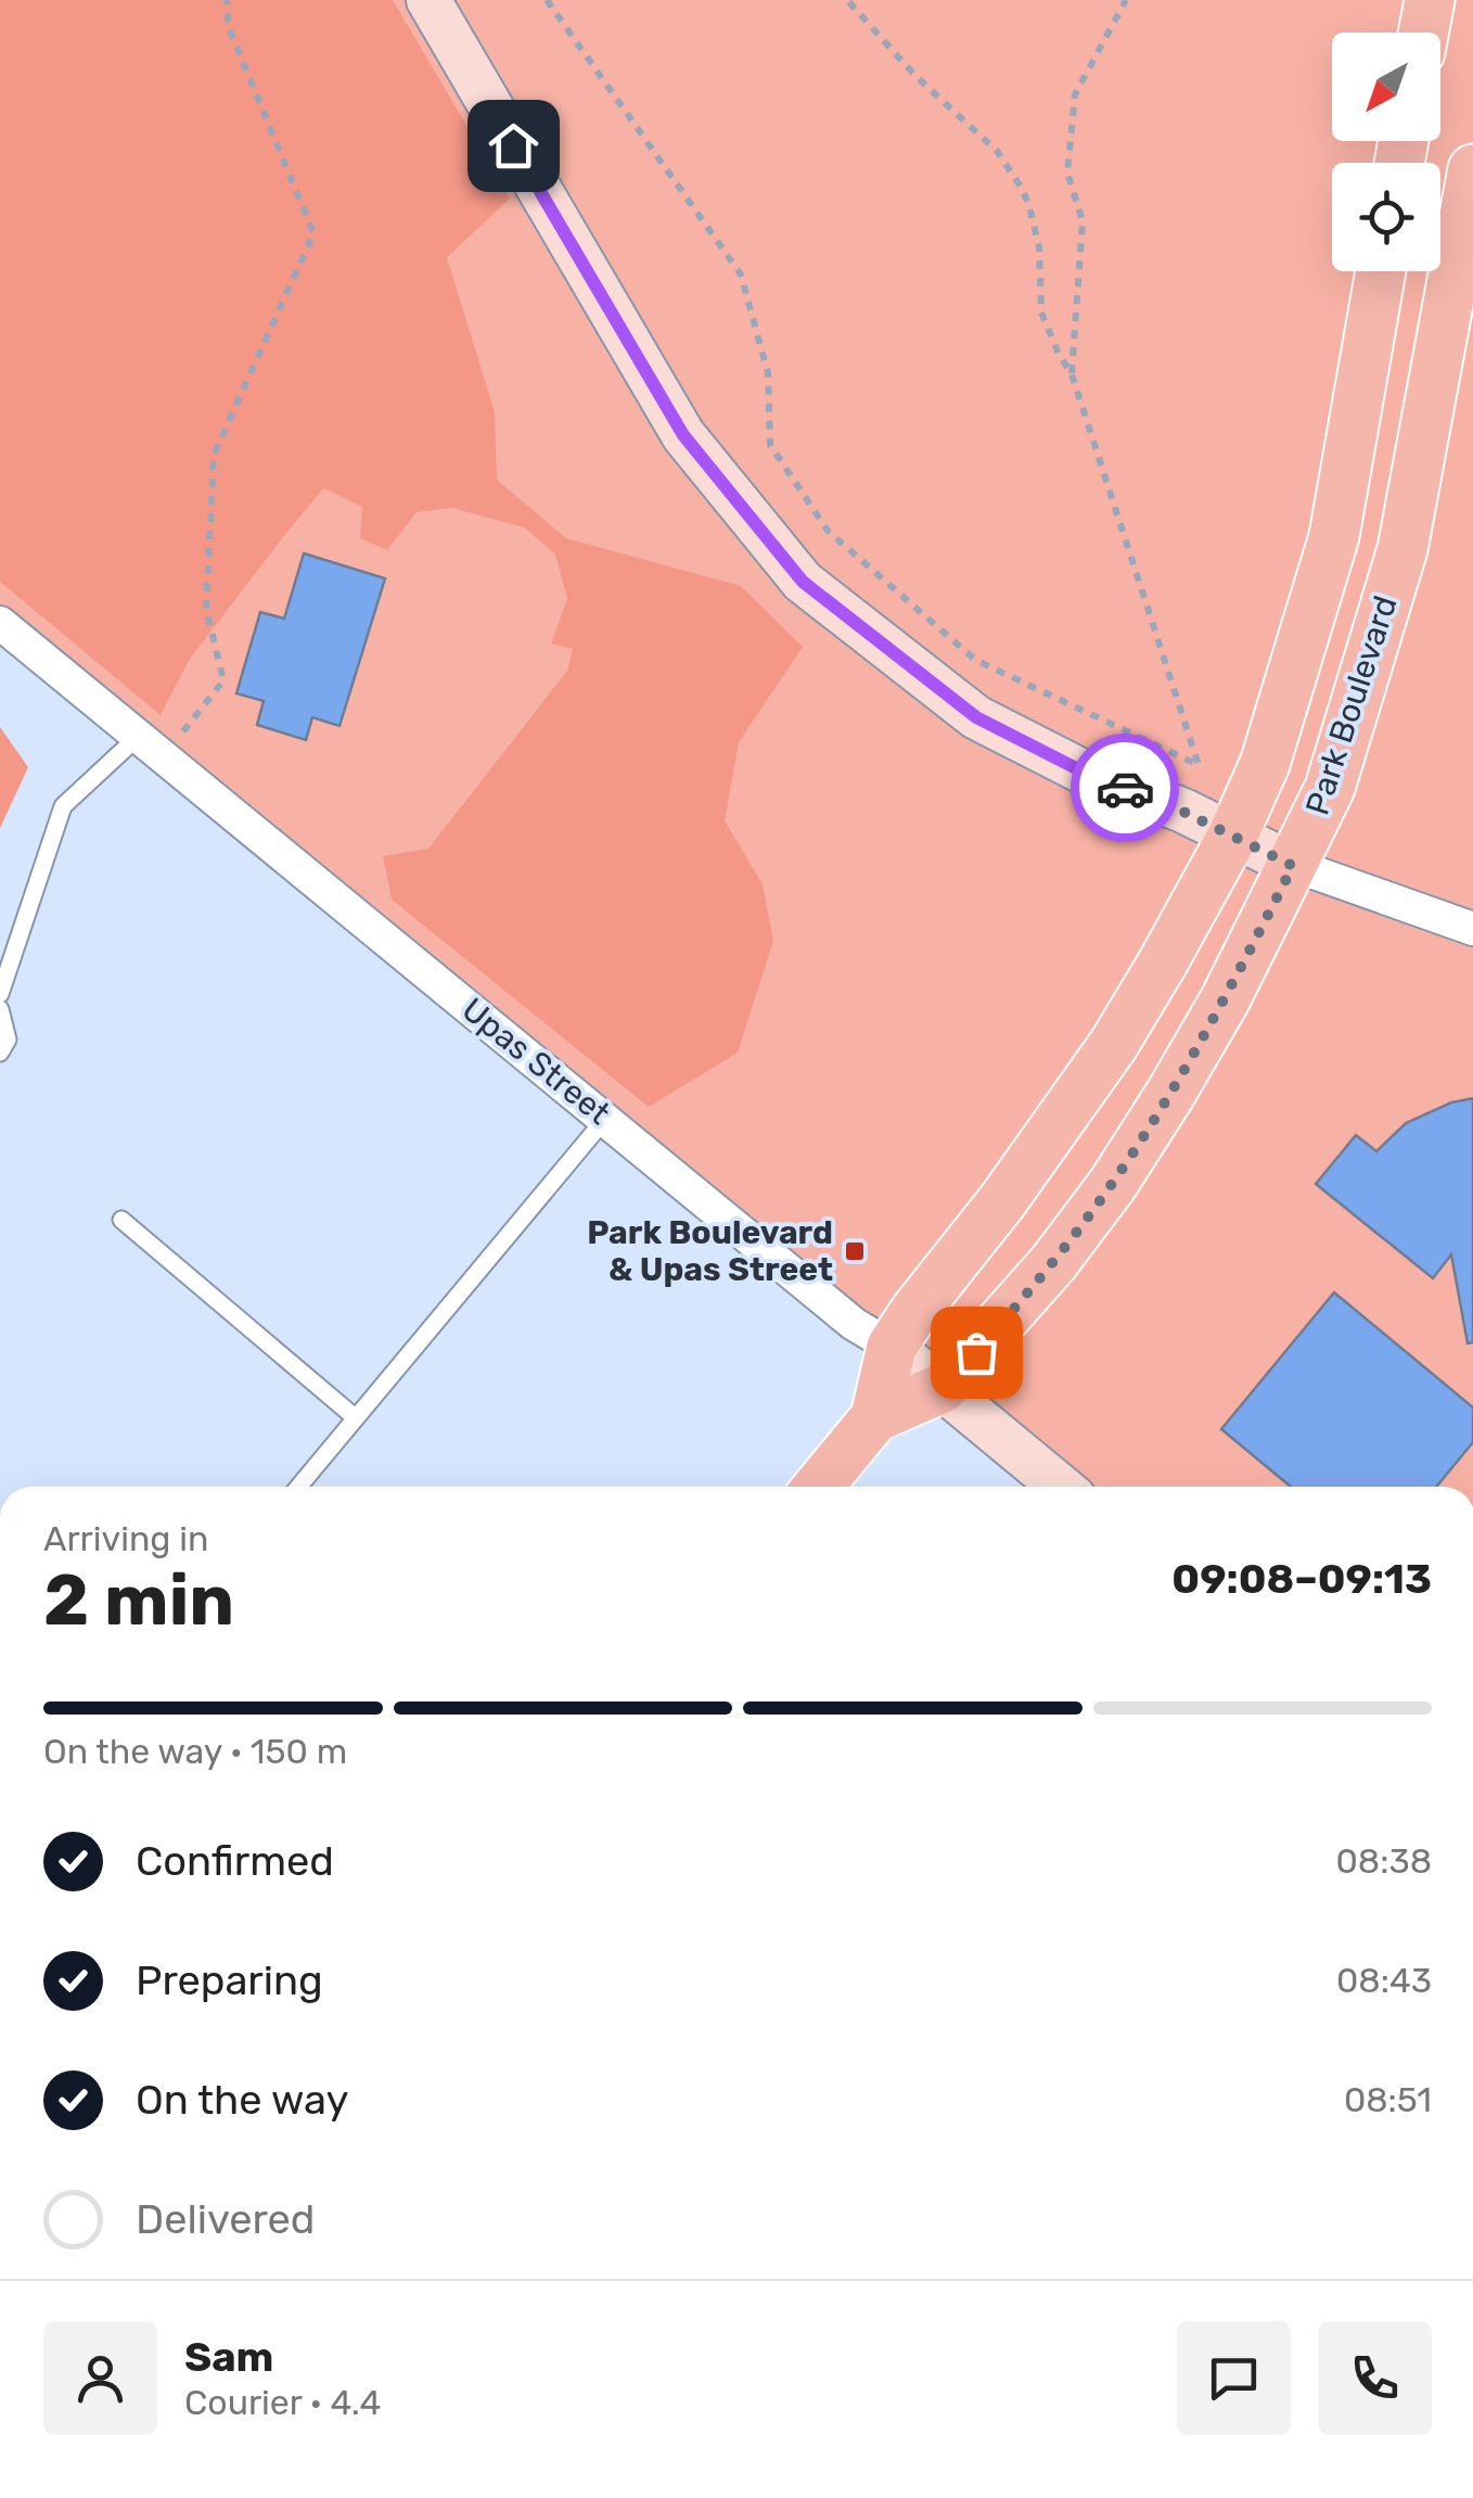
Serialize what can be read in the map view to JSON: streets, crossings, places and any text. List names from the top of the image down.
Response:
{
  "streets": {
    "main road": ["Park Boulevard"],
    "street": ["Upas Street"]
  },
  "crossings": [
    ["Park Boulevard", "Upas Street"]
  ],
  "places": {
    "transit": ["Park Boulevard & Upas Street"]
  },
  "north": "bottom left",
  "page": {
    "heading": ["2 min", "Arriving in", "09:08–09:13"],
    "panel": ["Sam", "Courier · 4.4"],
    "bar": "On the way · 150 m",
    "list": [
      ["Confirmed", "08:38"],
      ["Preparing", "08:43"],
      ["On the way", "08:51"],
      "Delivered"
    ]
  }
}
